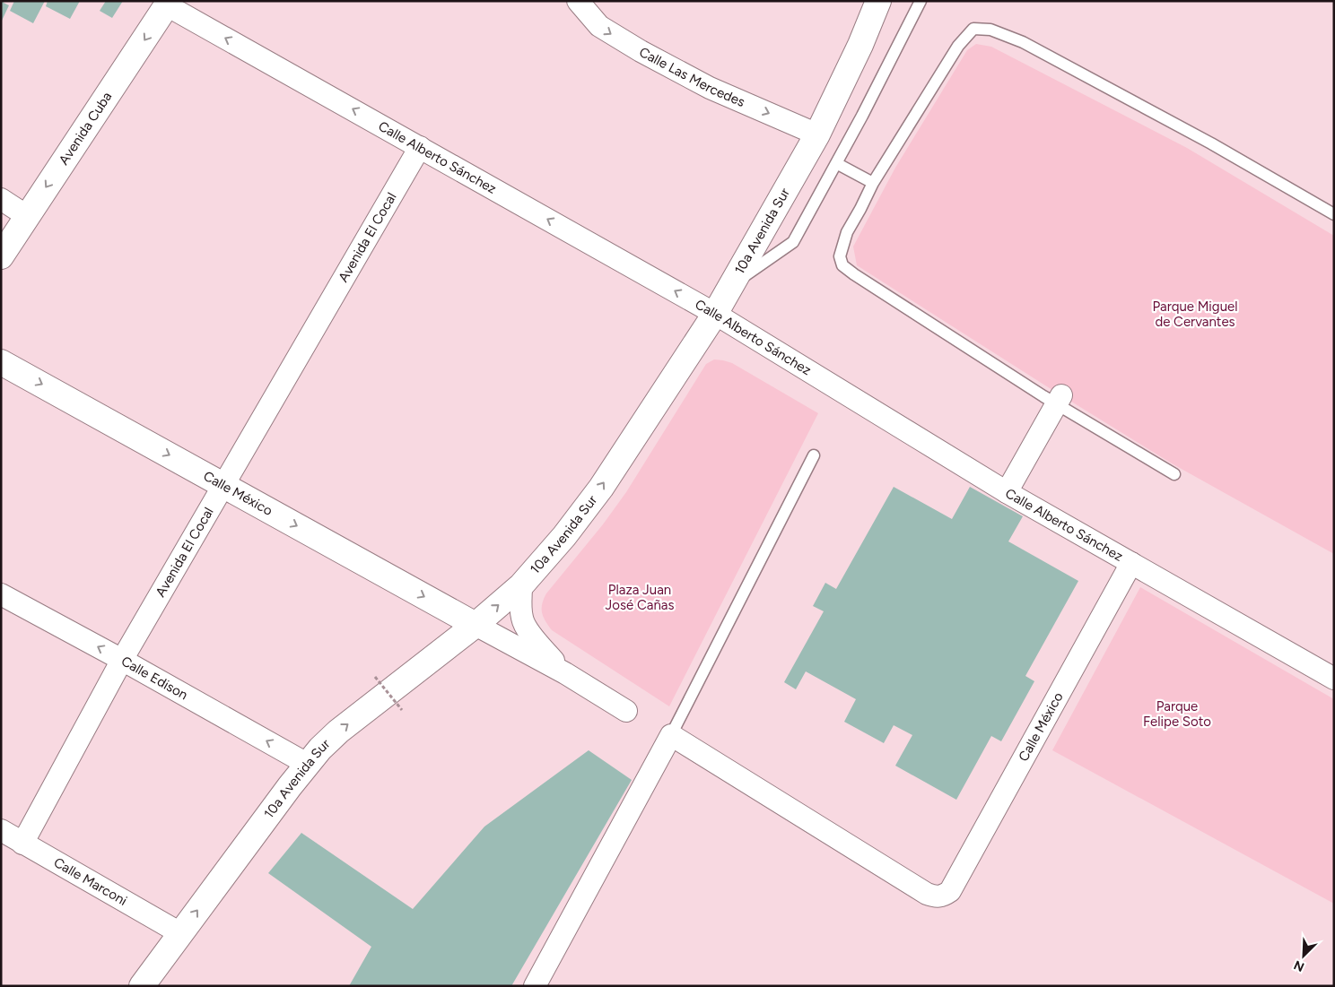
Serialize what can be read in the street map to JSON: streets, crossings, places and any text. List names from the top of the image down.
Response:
{
  "streets": {
    "main road": ["Avenida Cuba", "10a Avenida Sur", "Calle México"],
    "street": [
      "Calle Las Mercedes",
      "Calle Alberto Sánchez",
      "Avenida El Cocal",
      "Calle Edison",
      "Calle Marconi"
    ]
  },
  "crossings": [
    ["Calle Las Mercedes", "10a Avenida Sur"],
    ["Avenida Cuba", "Calle Alberto Sánchez"],
    ["Calle Alberto Sánchez", "10a Avenida Sur"],
    ["Calle Alberto Sánchez", "Avenida El Cocal"],
    ["Calle Alberto Sánchez", "Calle México"],
    ["10a Avenida Sur", "Calle México"],
    ["10a Avenida Sur", "Calle Edison"],
    ["10a Avenida Sur", "Calle Marconi"],
    ["Avenida El Cocal", "Calle México"],
    ["Avenida El Cocal", "Calle Edison"],
    ["Avenida El Cocal", "Calle Marconi"]
  ],
  "one_way": [
    "Calle Las Mercedes",
    "Avenida Cuba",
    "Calle Alberto Sánchez",
    "10a Avenida Sur",
    "Calle México",
    "Calle Edison"
  ],
  "parks": ["Parque Miguel de Cervantes", "Plaza Juan José Cañas", "Parque Felipe Soto"],
  "north": "bottom left"
}
